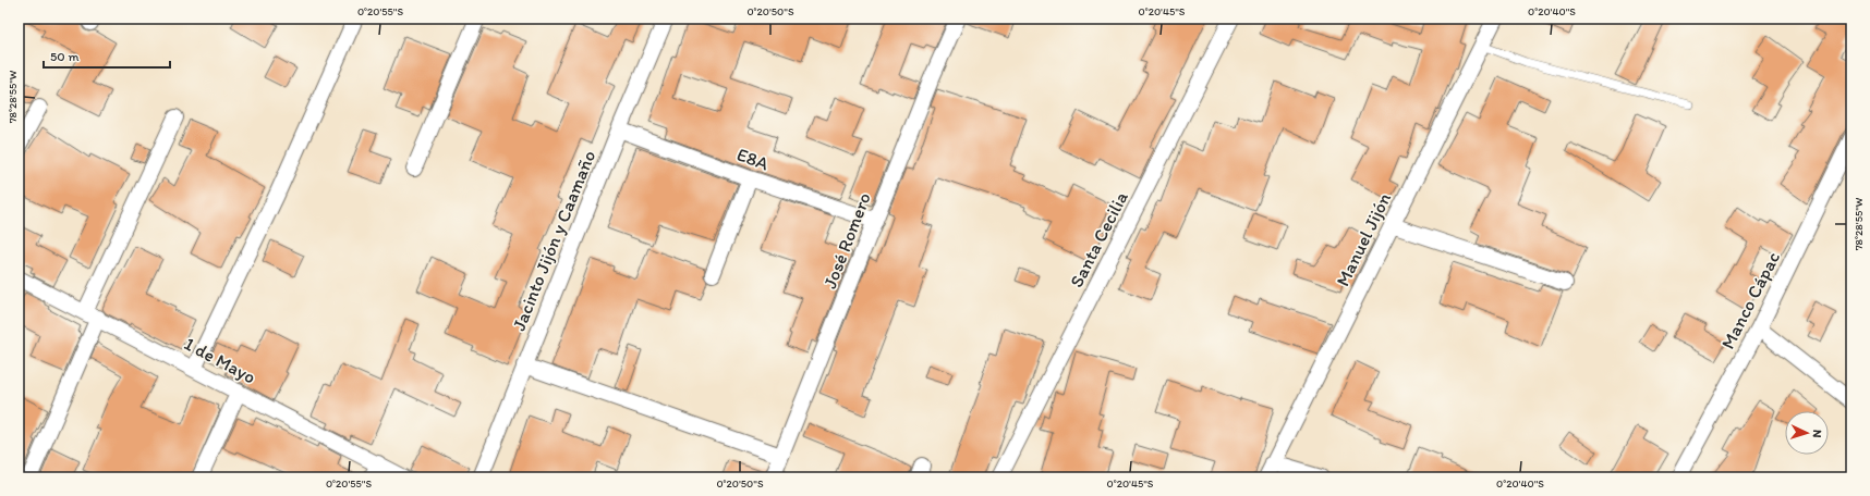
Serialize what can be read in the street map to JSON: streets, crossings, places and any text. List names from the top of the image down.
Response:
{
  "streets": {
    "street": [
      "E8A",
      "Santa Cecilia",
      "Manuel Jijón",
      "Jacinto Jijón y Caamaño",
      "José Romero",
      "Manco Cápac",
      "1 de Mayo"
    ]
  },
  "crossings": [
    ["E8A", "Jacinto Jijón y Caamaño"],
    ["E8A", "José Romero"]
  ],
  "scale_bar": "50 m",
  "north": "right",
  "coordinates": [
    "0°20'55\"S",
    "0°20'50\"S",
    "0°20'45\"S",
    "0°20'40\"S",
    "78°28'55\"W"
  ]
}
